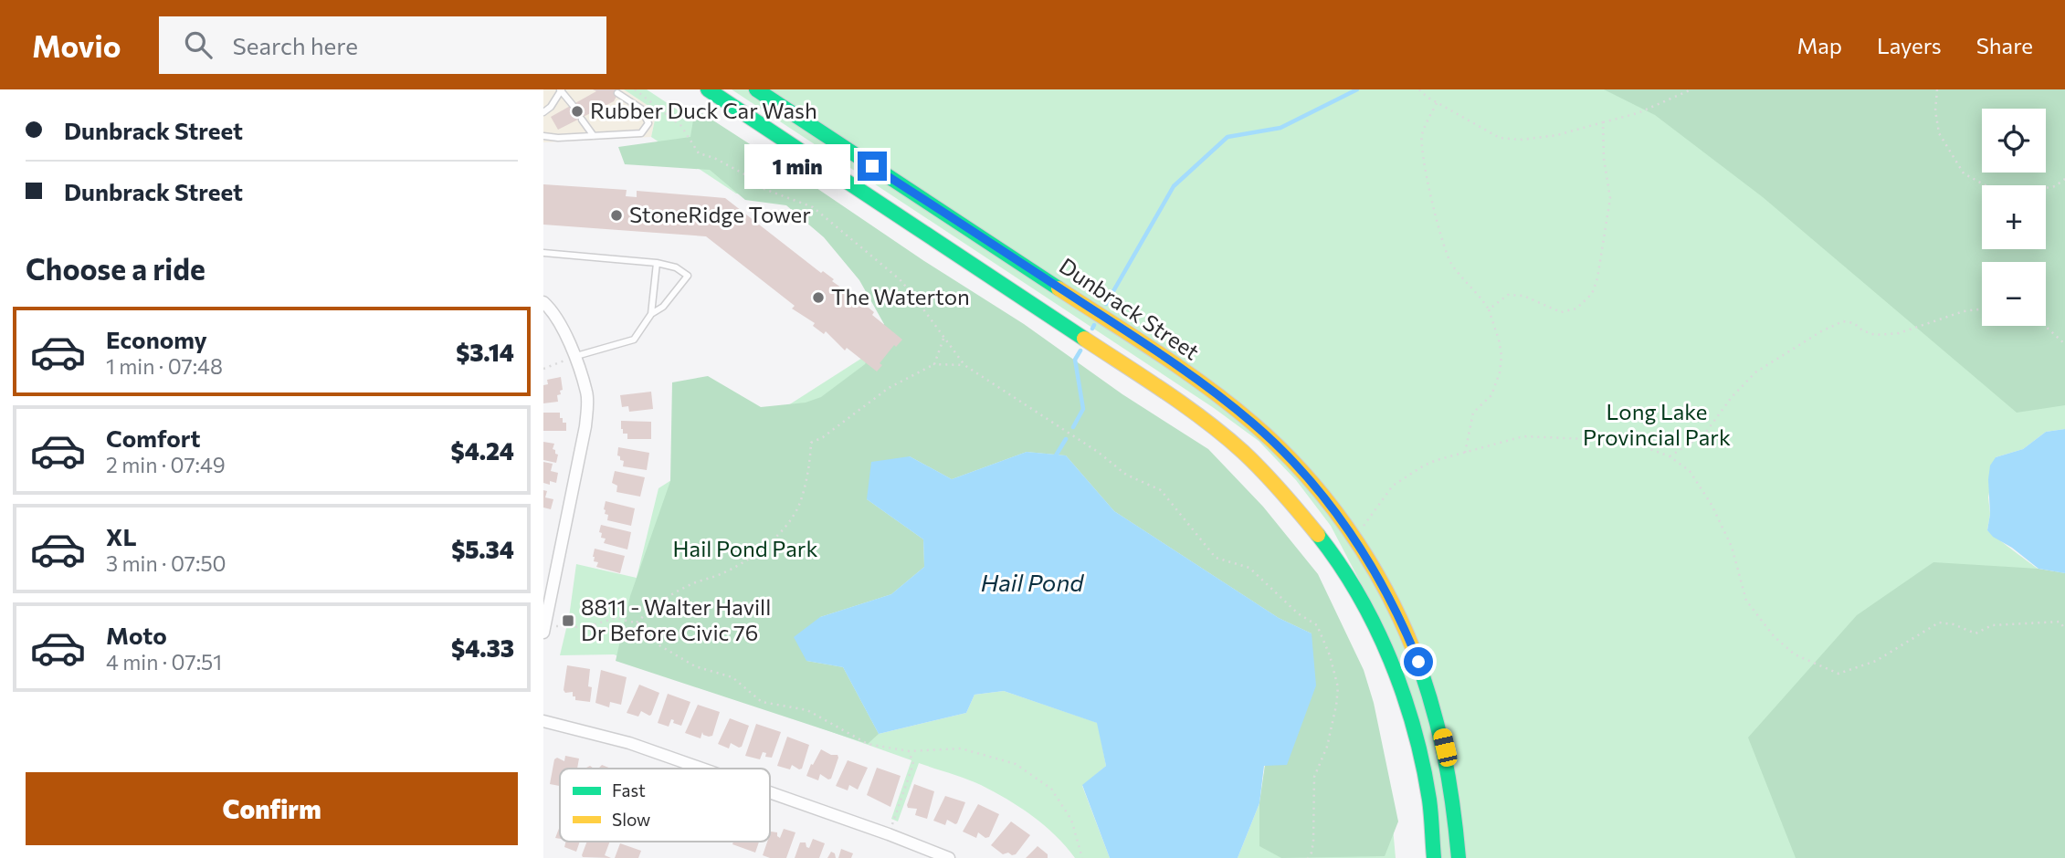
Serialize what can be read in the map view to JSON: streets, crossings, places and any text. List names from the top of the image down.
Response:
{
  "streets": {
    "main road": ["Dunbrack Street"]
  },
  "water": ["Hail Pond"],
  "parks": ["Long Lake Provincial Park", "Hail Pond Park"],
  "places": {
    "other": ["Rubber Duck Car Wash", "StoneRidge Tower", "The Waterton"],
    "transit": ["8811 - Walter Havill Dr Before Civic 76"]
  },
  "legend": ["Fast", "Slow"],
  "page": {
    "header": "Movio",
    "search": "Search here",
    "nav": ["Map", "Layers", "Share"],
    "banner": ["Dunbrack Street", "Dunbrack Street"],
    "map_buttons": ["+", "−"],
    "bubble": "1 min",
    "heading": "Choose a ride",
    "list": [
      {
        "name": "Economy",
        "note": "1 min · 07:48",
        "value": "$3.14"
      },
      {
        "name": "Comfort",
        "note": "2 min · 07:49",
        "value": "$4.24"
      },
      {
        "name": "XL",
        "note": "3 min · 07:50",
        "value": "$5.34"
      },
      {
        "name": "Moto",
        "note": "4 min · 07:51",
        "value": "$4.33"
      }
    ],
    "buttons": "Confirm"
  }
}
